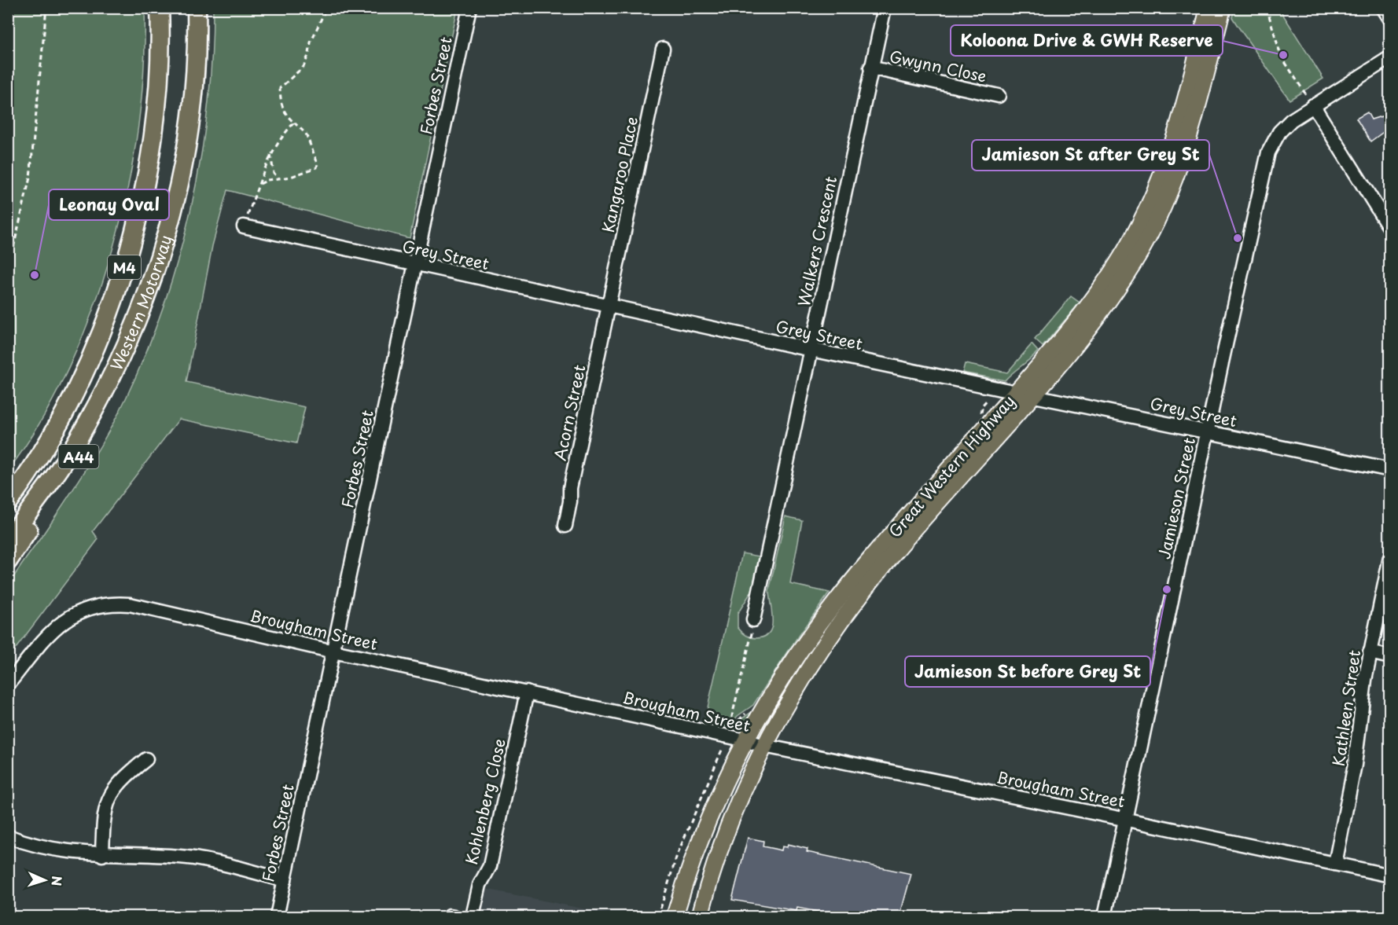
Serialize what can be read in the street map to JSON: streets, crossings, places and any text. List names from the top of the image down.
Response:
{
  "streets": {
    "highway": ["M4", "Western Motorway", "A44"],
    "main road": ["Great Western Highway"],
    "street": [
      "Gwynn Close",
      "Forbes Street",
      "Kangaroo Place",
      "Walkers Crescent",
      "Grey Street",
      "Acorn Street",
      "Jamieson Street",
      "Brougham Street",
      "Kathleen Street",
      "Kohlenberg Close"
    ]
  },
  "crossings": [
    ["Gwynn Close", "Walkers Crescent"],
    ["Forbes Street", "Grey Street"],
    ["Forbes Street", "Brougham Street"],
    ["Kangaroo Place", "Grey Street"],
    ["Kangaroo Place", "Acorn Street"],
    ["Walkers Crescent", "Grey Street"],
    ["Grey Street", "Acorn Street"],
    ["Grey Street", "Great Western Highway"],
    ["Grey Street", "Jamieson Street"],
    ["Western Motorway", "A44"],
    ["Great Western Highway", "Brougham Street"],
    ["Jamieson Street", "Brougham Street"],
    ["Brougham Street", "Kathleen Street"],
    ["Brougham Street", "Kohlenberg Close"]
  ],
  "places": [
    "Koloona Drive & GWH Reserve",
    "Jamieson St after Grey St",
    "Leonay Oval",
    "Jamieson St before Grey St"
  ],
  "north": "right"
}
